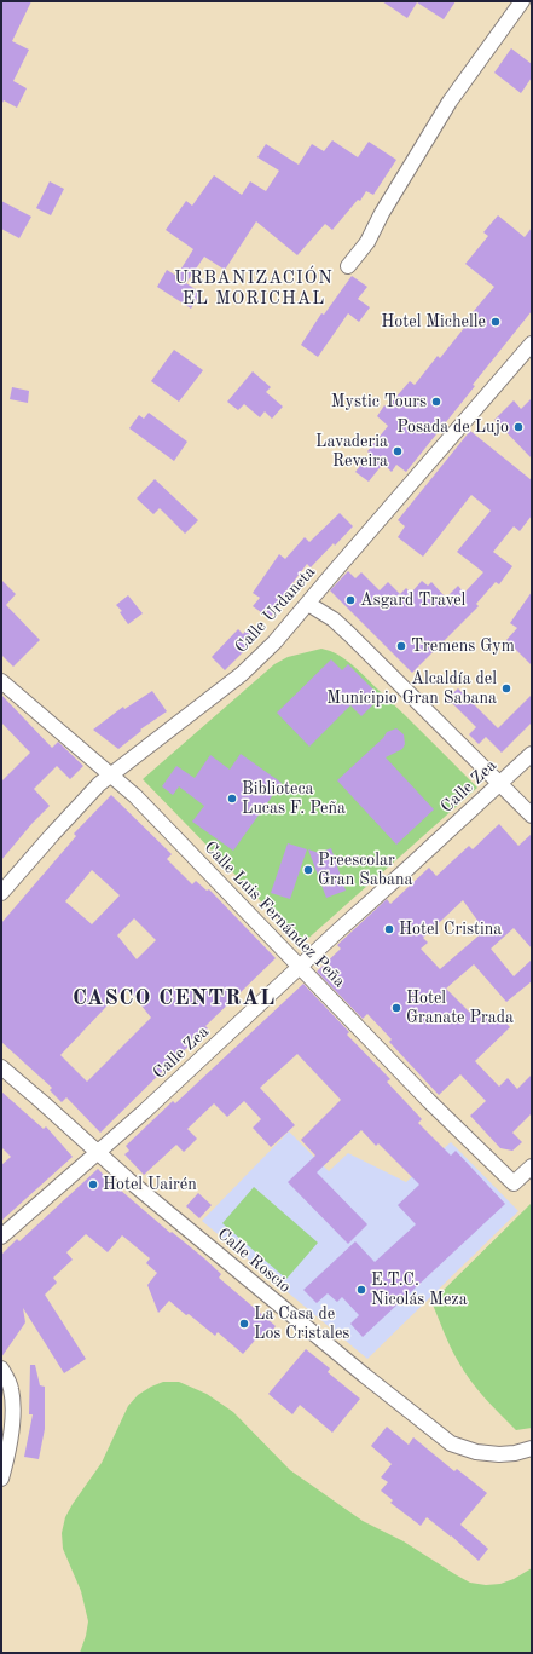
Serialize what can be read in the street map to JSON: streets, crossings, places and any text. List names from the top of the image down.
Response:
{
  "streets": {
    "street": [
      "Calle Urdaneta",
      "Calle Zea",
      "Calle Luis Fernández Peña",
      "Calle Roscio"
    ]
  },
  "crossings": [
    ["Calle Urdaneta", "Calle Luis Fernández Peña"],
    ["Calle Zea", "Calle Luis Fernández Peña"],
    ["Calle Zea", "Calle Roscio"]
  ],
  "districts": ["URBANIZACIÓN EL MORICHAL", "CASCO CENTRAL"],
  "places": [
    "Hotel Michelle",
    "Mystic Tours",
    "Posada de Lujo",
    "Lavaderia Reveira",
    "Asgard Travel",
    "Tremens Gym",
    "Alcaldía del Municipio Gran Sabana",
    "Biblioteca Lucas F. Peña",
    "Preescolar Gran Sabana",
    "Hotel Cristina",
    "Hotel Granate Prada",
    "Hotel Uairén",
    "E.T.C. Nicolás Meza",
    "La Casa de Los Cristales"
  ]
}
